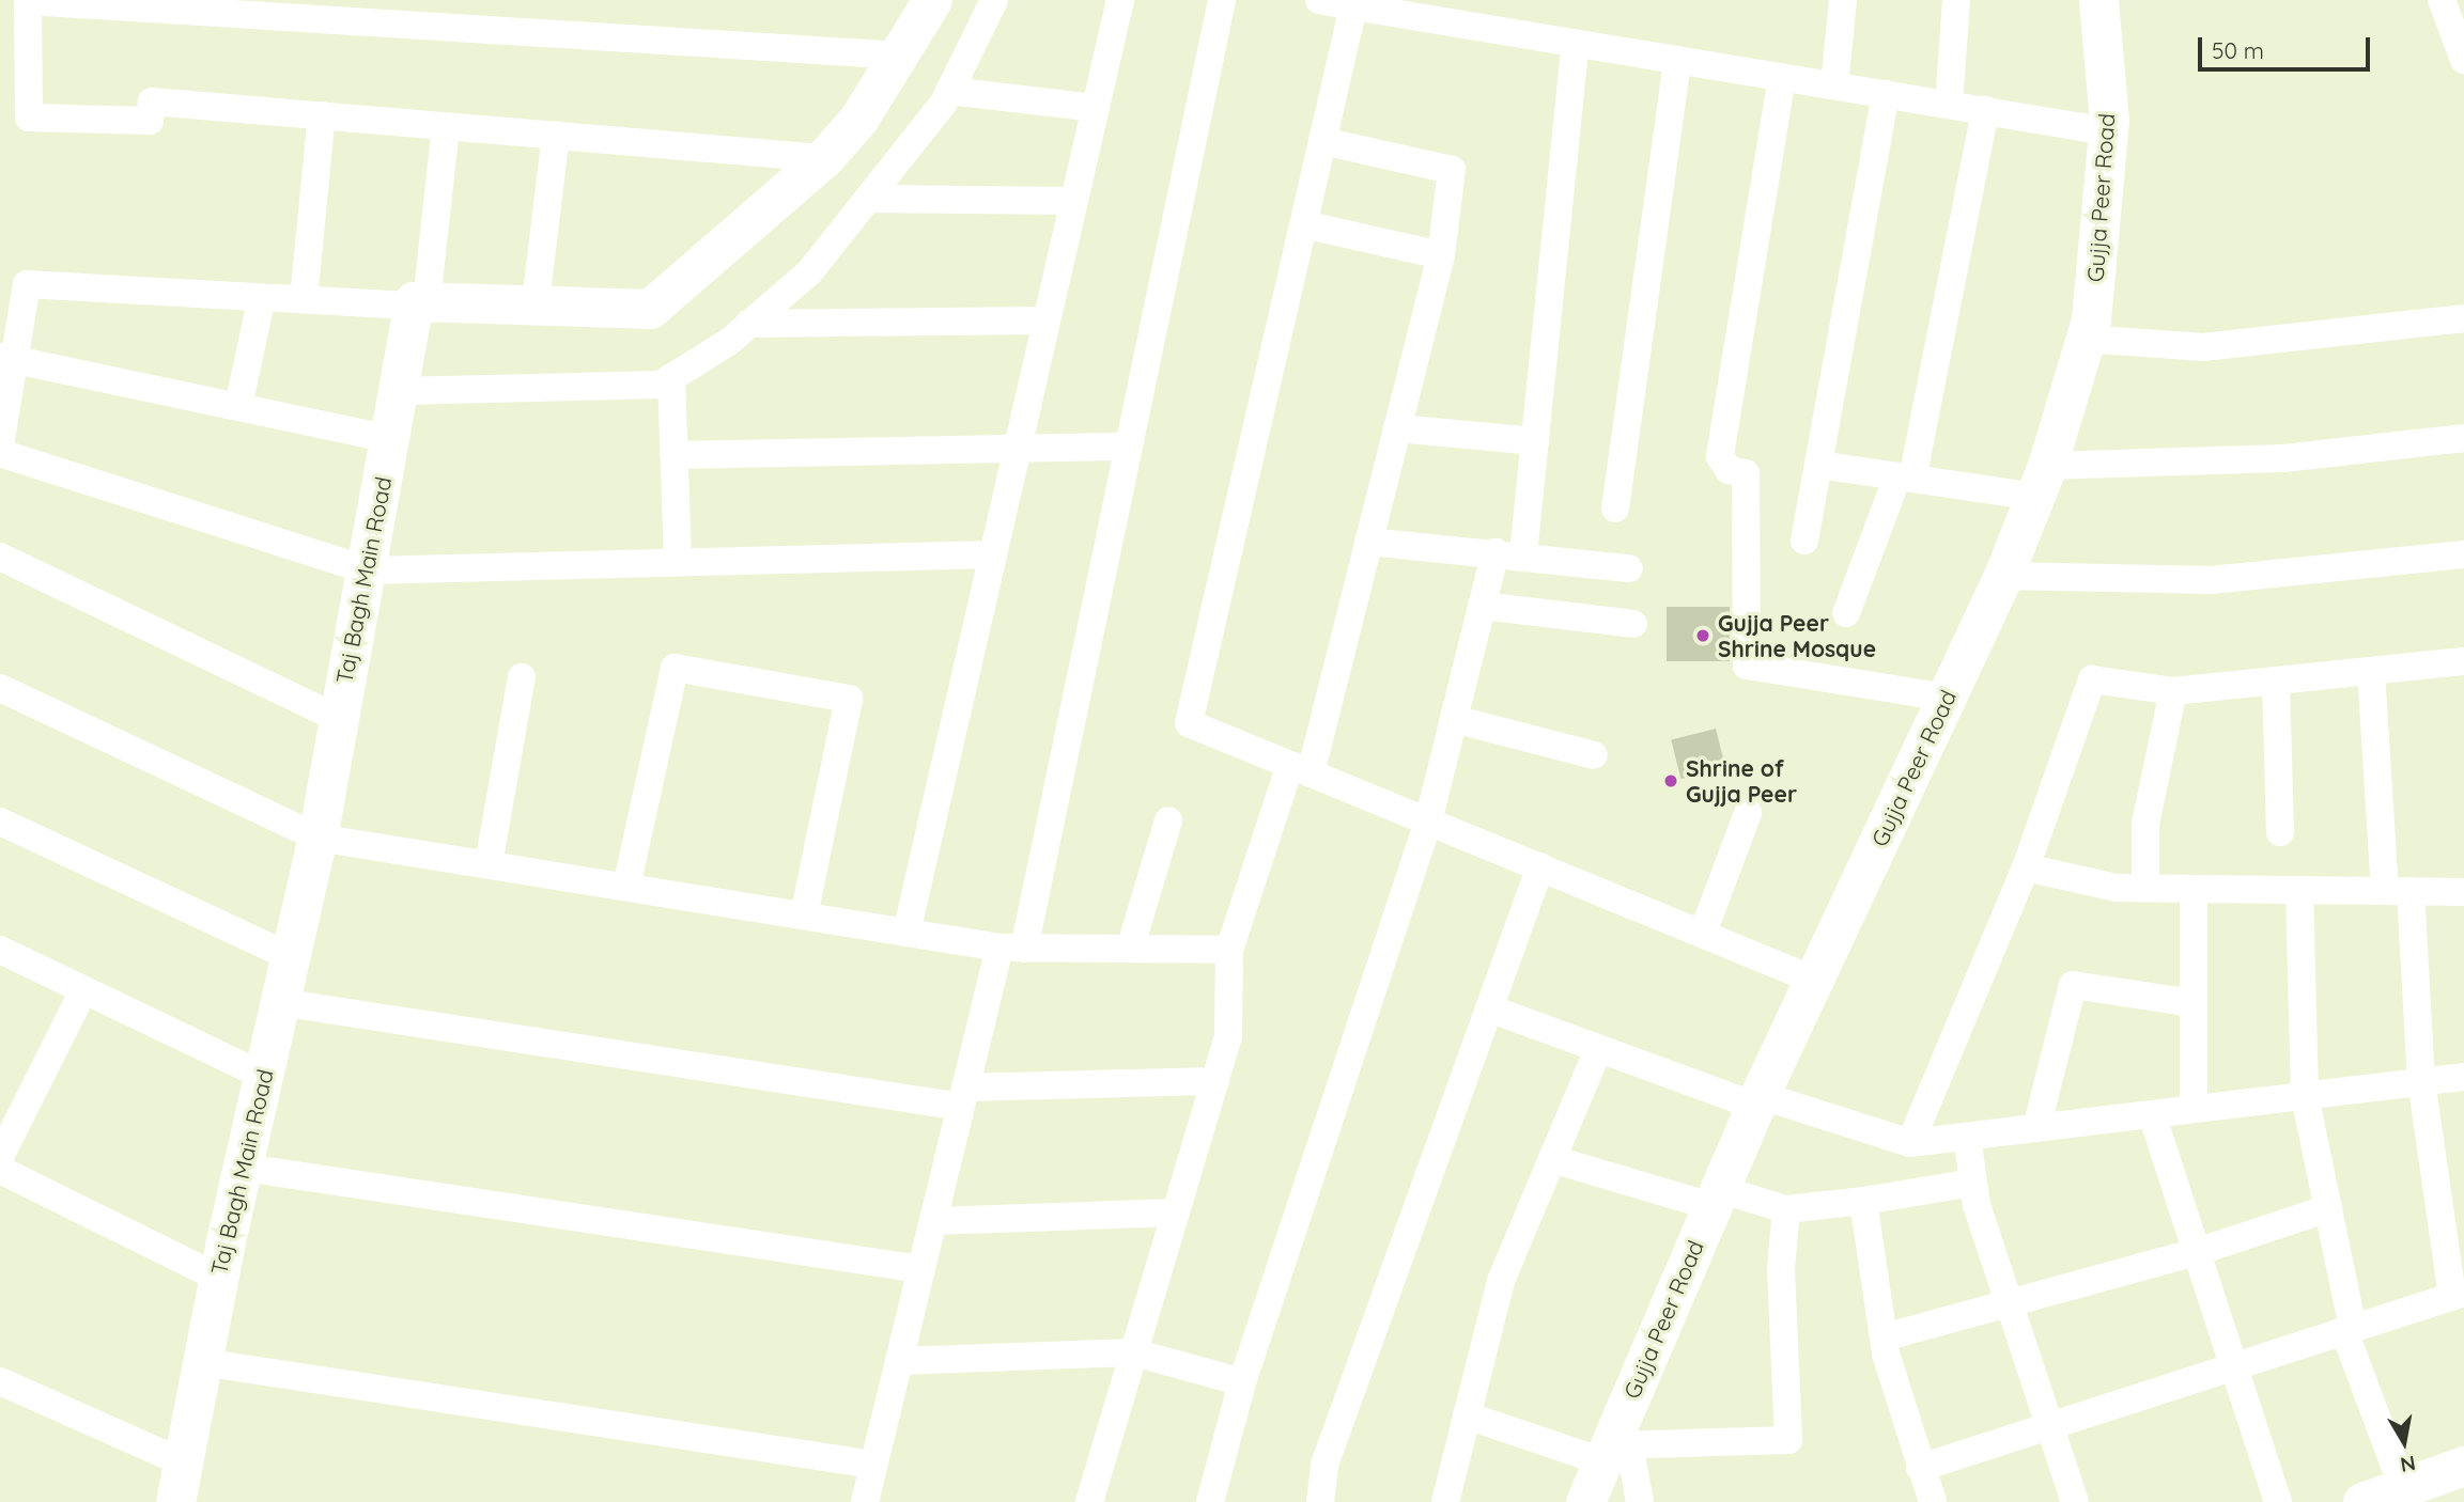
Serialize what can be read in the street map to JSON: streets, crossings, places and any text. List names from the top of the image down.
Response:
{
  "streets": {
    "street": ["Gujja Peer Road", "Taj Bagh Main Road"]
  },
  "places": ["Gujja Peer Shrine Mosque", "Shrine of Gujja Peer"],
  "scale_bar": "50 m",
  "north": "bottom"
}
